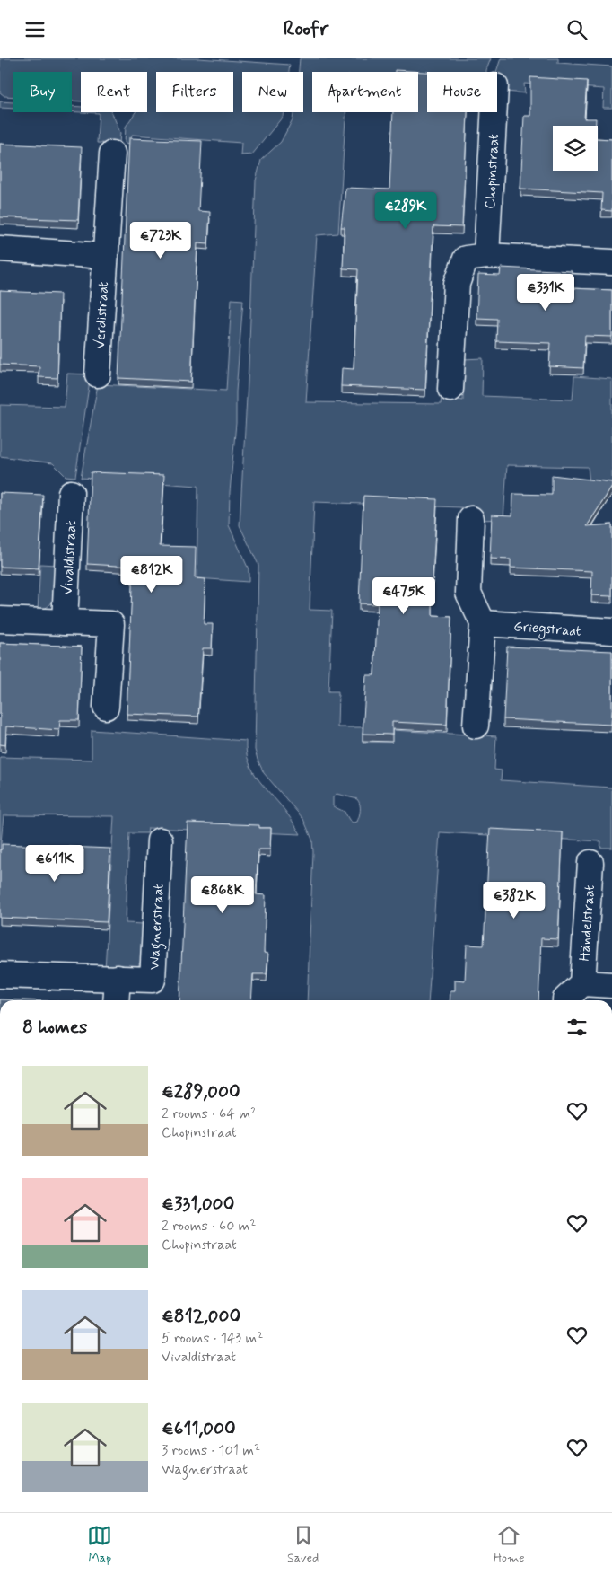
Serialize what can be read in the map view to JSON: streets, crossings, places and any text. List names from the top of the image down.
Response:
{
  "streets": {
    "street": [
      "Chopinstraat",
      "Verdistraat",
      "Vivaldistraat",
      "Griegstraat",
      "Händelstraat",
      "Wagnerstraat"
    ]
  },
  "page": {
    "header": "Roofr",
    "chip": [
      "Buy",
      "Rent",
      "Filters",
      "New",
      "Apartment",
      "House"
    ],
    "price": [
      "€289K",
      "€723K",
      "€331K",
      "€812K",
      "€475K",
      "€611K",
      "€868K",
      "€382K"
    ],
    "heading": "8 homes",
    "list": [
      {
        "name": "€289,000",
        "note": "2 rooms · 64 m² · Chopinstraat"
      },
      {
        "name": "€331,000",
        "note": "2 rooms · 60 m² · Chopinstraat"
      },
      {
        "name": "€812,000",
        "note": "5 rooms · 143 m² · Vivaldistraat"
      },
      {
        "name": "€611,000",
        "note": "3 rooms · 101 m² · Wagnerstraat"
      }
    ],
    "tabs": ["Map", "Saved", "Home"]
  }
}
